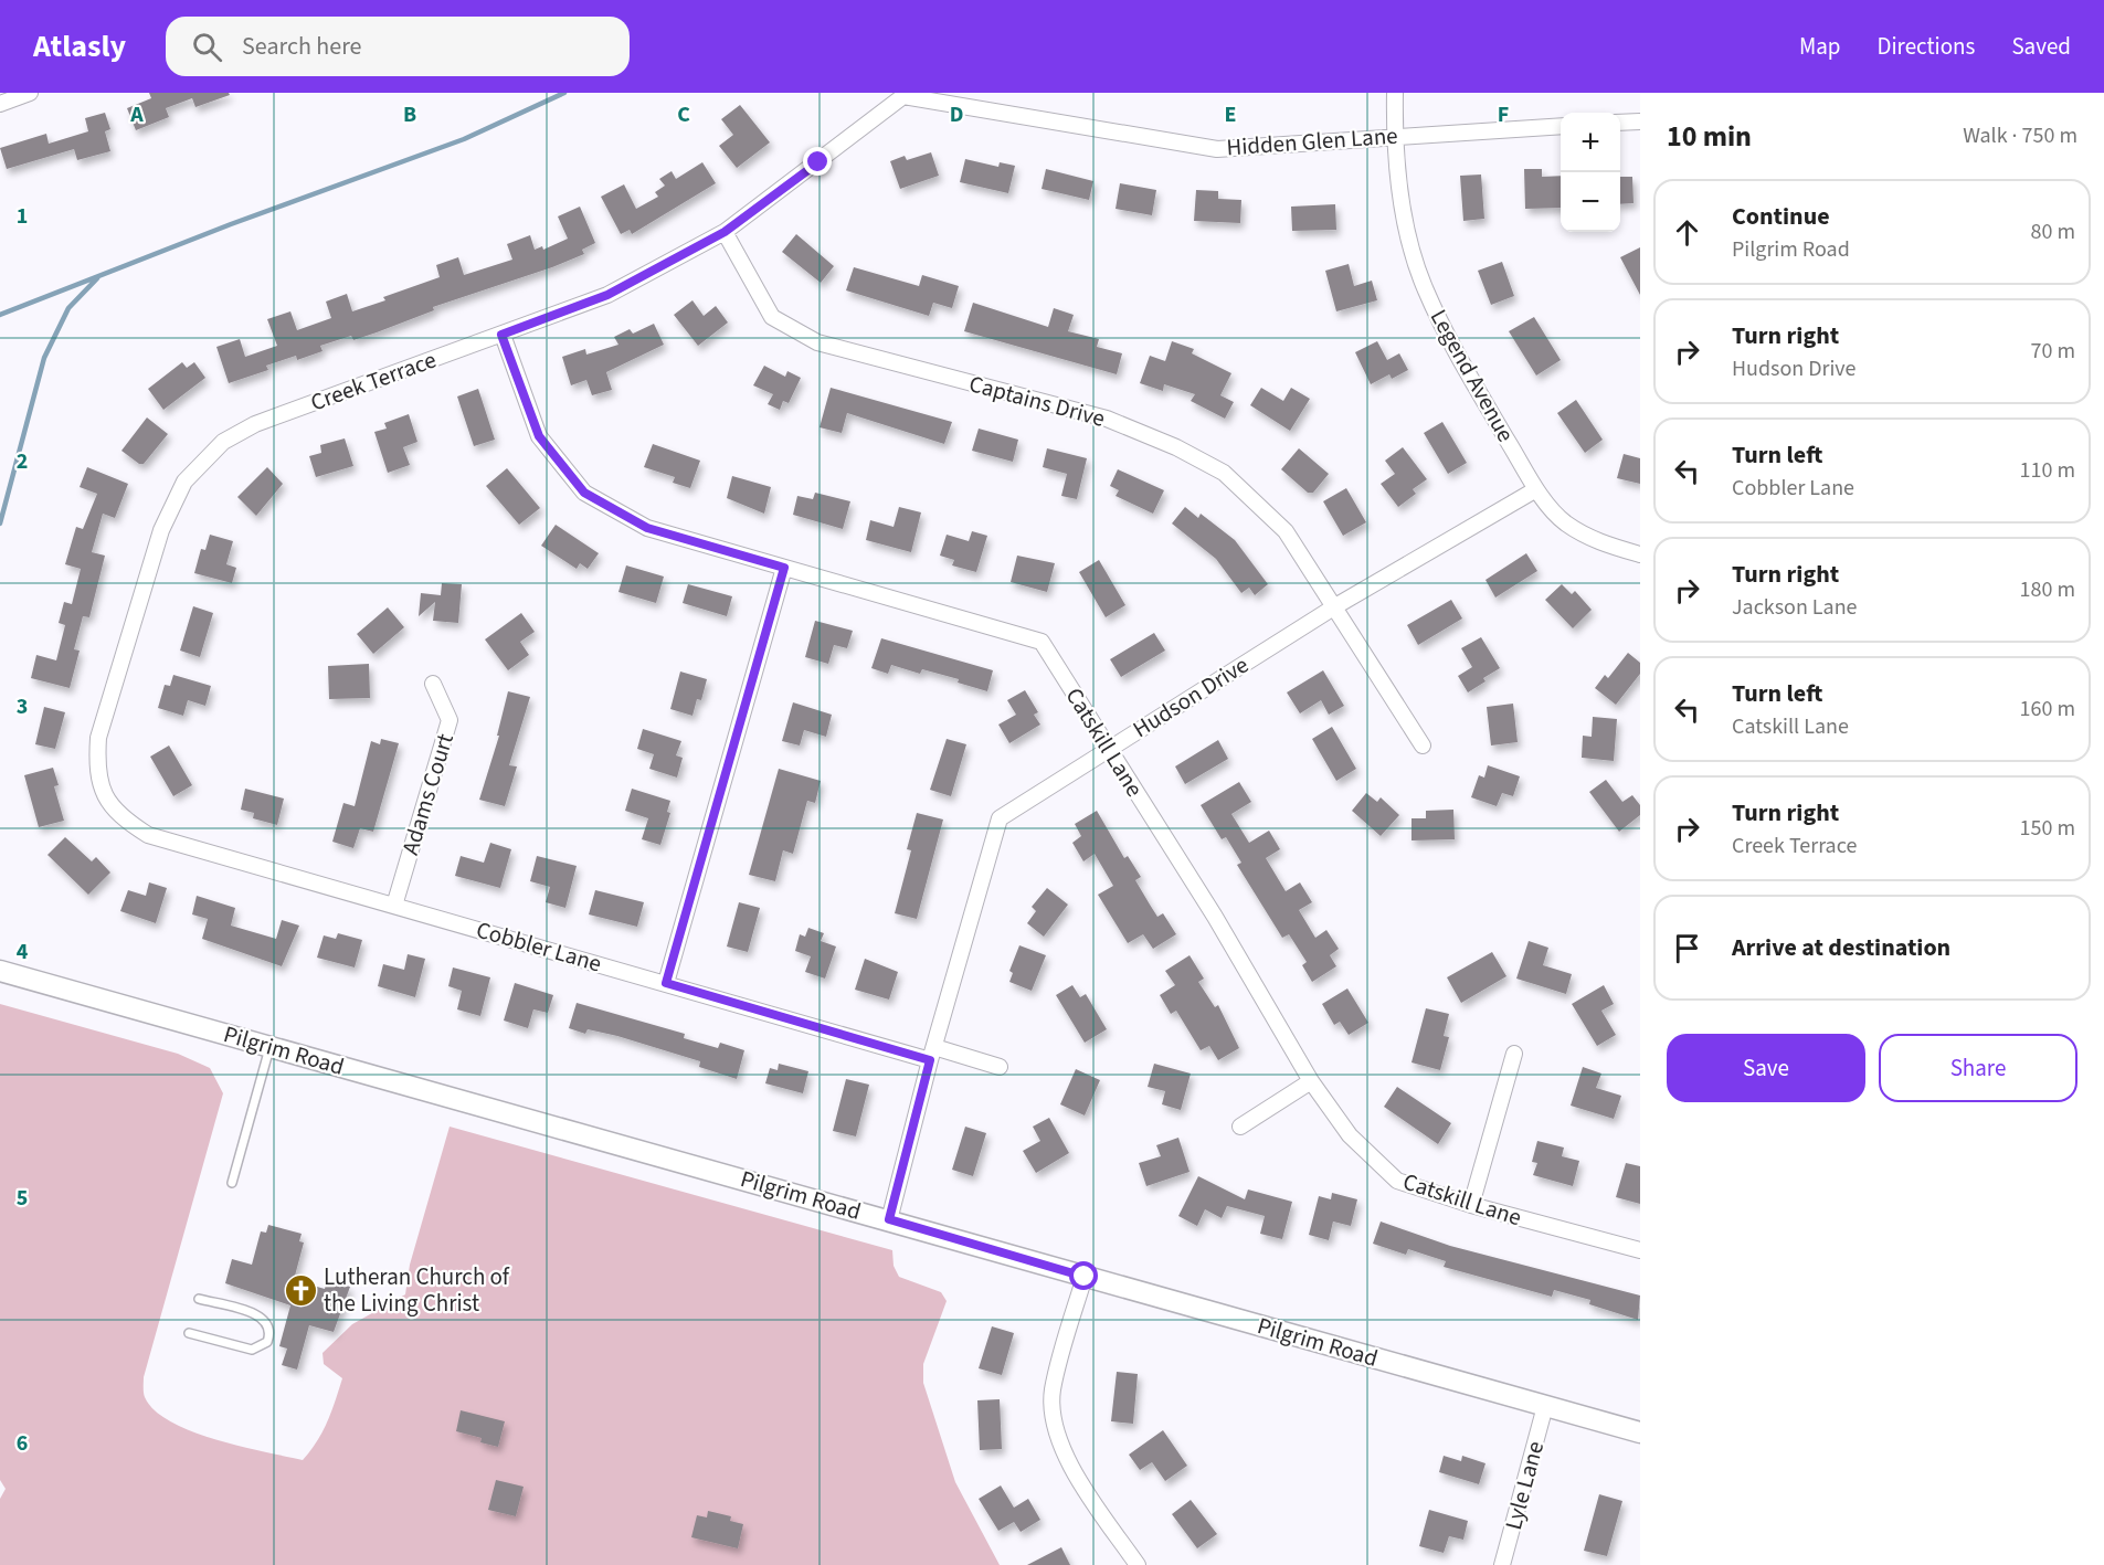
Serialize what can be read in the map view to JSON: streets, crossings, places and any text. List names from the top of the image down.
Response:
{
  "streets": {
    "street": [
      "Hidden Glen Lane",
      "Legend Avenue",
      "Creek Terrace",
      "Captains Drive",
      "Hudson Drive",
      "Catskill Lane",
      "Adams Court",
      "Cobbler Lane",
      "Pilgrim Road",
      "Lyle Lane"
    ]
  },
  "crossings": [
    ["Hidden Glen Lane", "Legend Avenue"],
    ["Hidden Glen Lane", "Creek Terrace"],
    ["Legend Avenue", "Hudson Drive"],
    ["Creek Terrace", "Captains Drive"],
    ["Creek Terrace", "Catskill Lane"],
    ["Creek Terrace", "Cobbler Lane"],
    ["Captains Drive", "Hudson Drive"],
    ["Hudson Drive", "Catskill Lane"],
    ["Hudson Drive", "Cobbler Lane"],
    ["Hudson Drive", "Pilgrim Road"],
    ["Adams Court", "Cobbler Lane"],
    ["Pilgrim Road", "Lyle Lane"]
  ],
  "places": {
    "church": ["Lutheran Church of the Living Christ"]
  },
  "page": {
    "header": "Atlasly",
    "search": "Search here",
    "nav": ["Map", "Directions", "Saved"],
    "heading": ["10 min", "Walk · 750 m"],
    "map_buttons": ["+", "−"],
    "list": [
      ["Continue", "Pilgrim Road", "80 m"],
      ["Turn right", "Hudson Drive", "70 m"],
      ["Turn left", "Cobbler Lane", "110 m"],
      ["Turn right", "Jackson Lane", "180 m"],
      ["Turn left", "Catskill Lane", "160 m"],
      ["Turn right", "Creek Terrace", "150 m"],
      "Arrive at destination"
    ],
    "buttons": ["Save", "Share"]
  },
  "grid": {
    "columns": [
      "A",
      "B",
      "C",
      "D",
      "E",
      "F"
    ],
    "rows": [
      "1",
      "2",
      "3",
      "4",
      "5",
      "6"
    ]
  }
}
